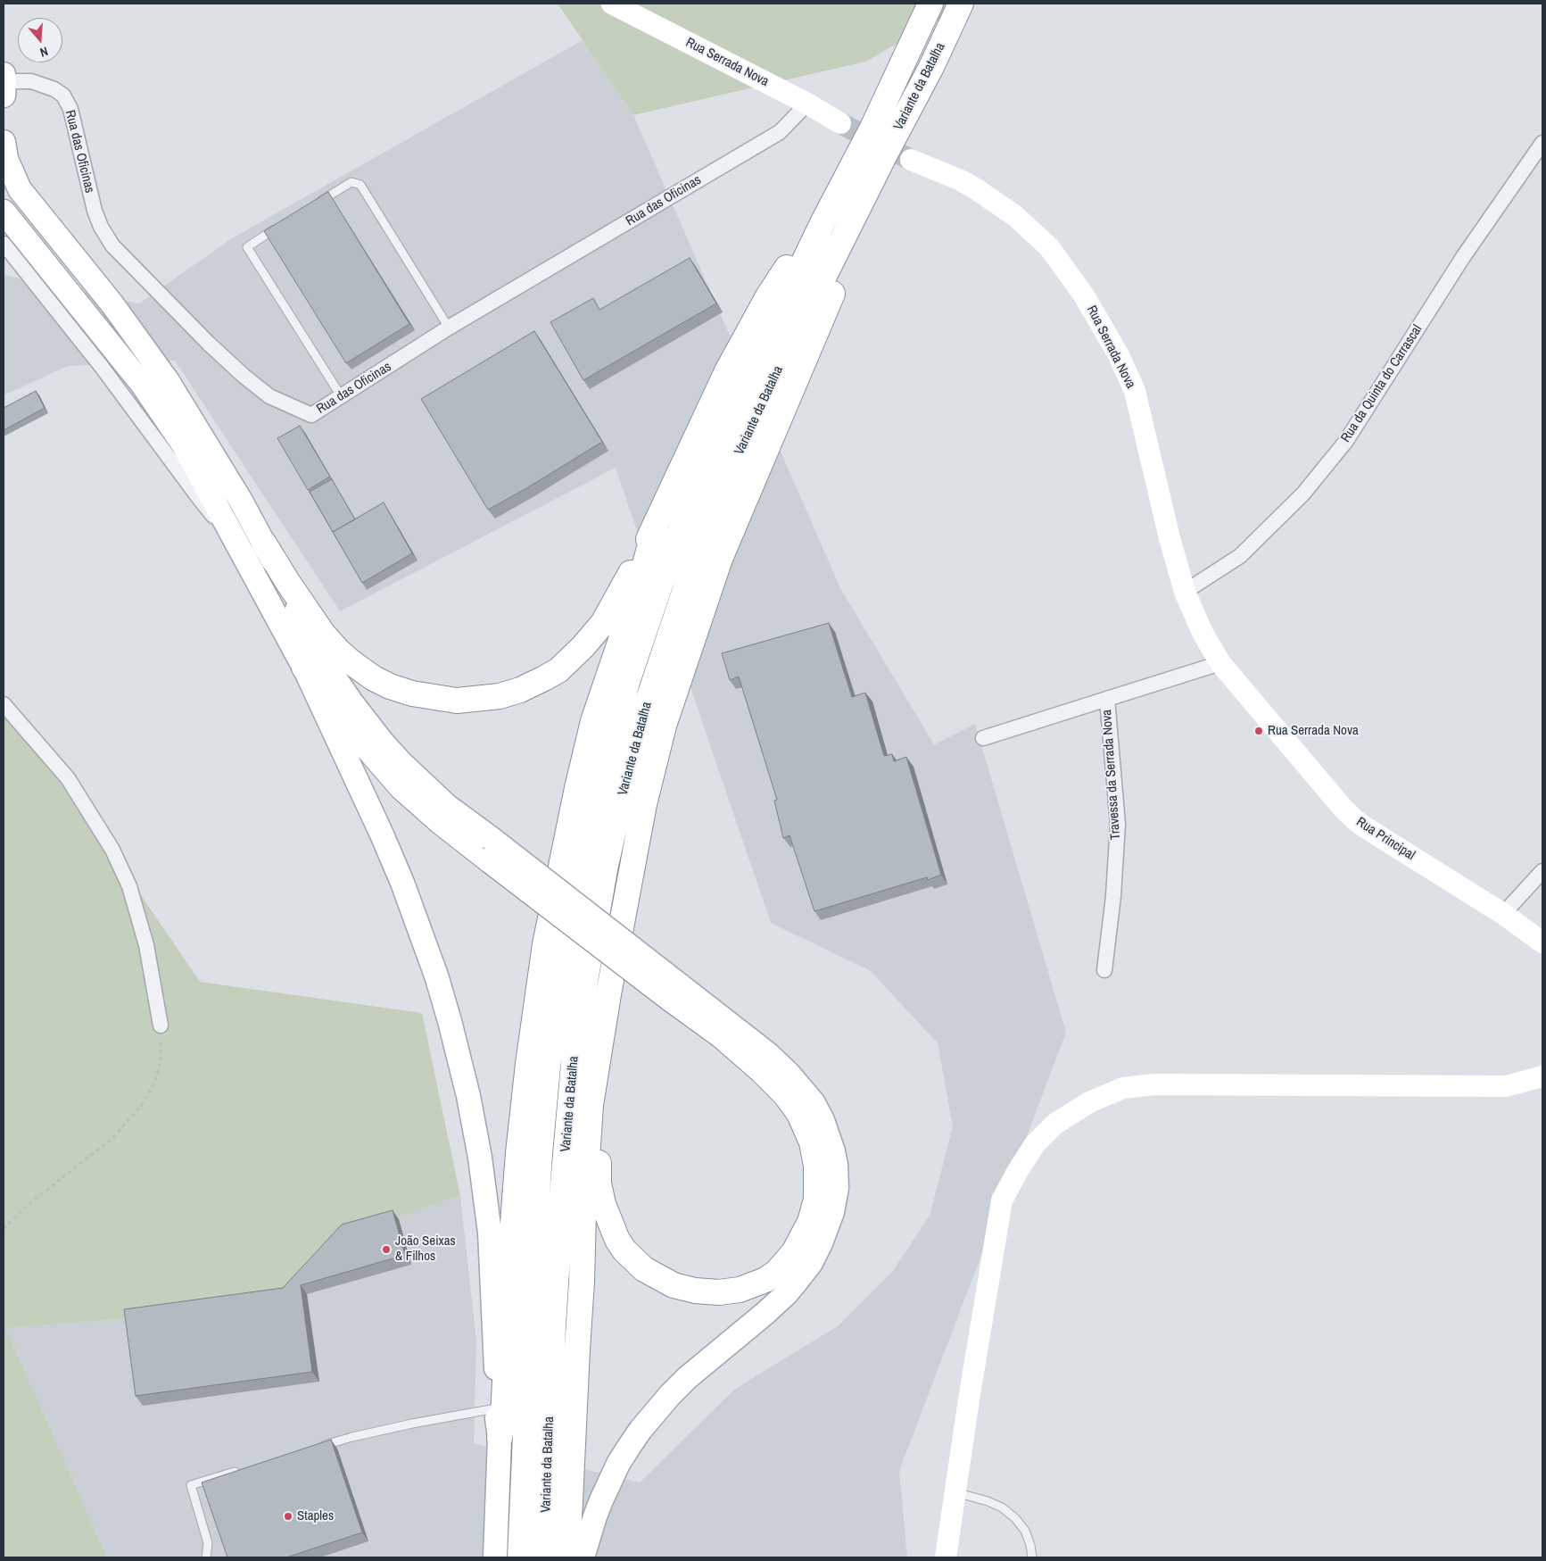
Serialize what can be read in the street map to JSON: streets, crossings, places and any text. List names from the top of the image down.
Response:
{
  "streets": {
    "highway": ["Variante da Batalha"],
    "street": [
      "Rua Serrada Nova",
      "Rua das Oficinas",
      "Rua da Quinta do Carrascal",
      "Travessa da Serrada Nova",
      "Rua Principal"
    ]
  },
  "crossings": [
    ["Rua Serrada Nova", "Rua das Oficinas"],
    ["Rua Serrada Nova", "Rua da Quinta do Carrascal"],
    ["Rua Serrada Nova", "Travessa da Serrada Nova"],
    ["Rua Serrada Nova", "Rua Principal"],
    ["Travessa da Serrada Nova", "Rua Principal"]
  ],
  "places": ["Rua Serrada Nova", "João Seixas & Filhos", "Staples"],
  "north": "bottom"
}
